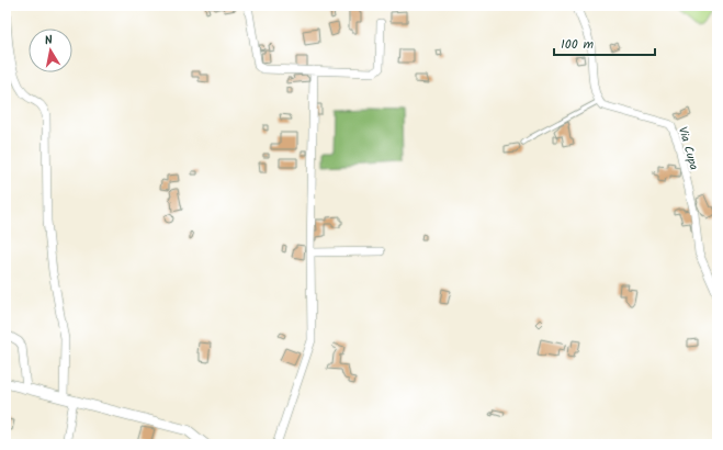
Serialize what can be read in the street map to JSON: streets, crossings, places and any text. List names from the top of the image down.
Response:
{
  "streets": {
    "street": ["Via Cupa"]
  },
  "scale_bar": "100 m",
  "north": "top"
}
